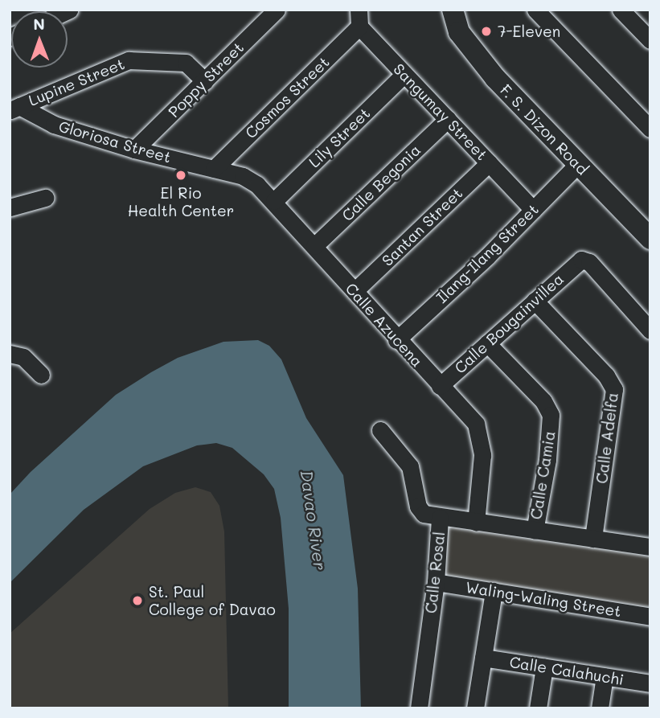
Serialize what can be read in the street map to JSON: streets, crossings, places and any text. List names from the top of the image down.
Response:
{
  "streets": {
    "main road": ["F. S. Dizon Road"],
    "street": [
      "Poppy Street",
      "Lupine Street",
      "Cosmos Street",
      "Sangumay Street",
      "Lily Street",
      "Gloriosa Street",
      "Calle Begonia",
      "Santan Street",
      "Ilang-Ilang Street",
      "Calle Bougainvillea",
      "Calle Azucena",
      "Calle Adelfa",
      "Calle Camia",
      "Calle Rosal",
      "Waling-Waling Street",
      "Calle Calahuchi"
    ]
  },
  "crossings": [
    ["Poppy Street", "Lupine Street"],
    ["Poppy Street", "Gloriosa Street"],
    ["Lupine Street", "Gloriosa Street"],
    ["Cosmos Street", "Sangumay Street"],
    ["Cosmos Street", "Gloriosa Street"],
    ["Cosmos Street", "Calle Azucena"],
    ["Sangumay Street", "Lily Street"],
    ["Sangumay Street", "Calle Begonia"],
    ["Sangumay Street", "Santan Street"],
    ["Sangumay Street", "Ilang-Ilang Street"],
    ["F. S. Dizon Road", "Ilang-Ilang Street"],
    ["Lily Street", "Calle Azucena"],
    ["Gloriosa Street", "Calle Azucena"],
    ["Calle Begonia", "Calle Azucena"],
    ["Santan Street", "Calle Azucena"],
    ["Ilang-Ilang Street", "Calle Azucena"],
    ["Calle Bougainvillea", "Calle Azucena"],
    ["Calle Bougainvillea", "Calle Adelfa"],
    ["Calle Bougainvillea", "Calle Camia"],
    ["Calle Rosal", "Waling-Waling Street"]
  ],
  "water": ["Davao River"],
  "places": ["7-Eleven", "El Rio Health Center", "St. Paul College of Davao"],
  "north": "top"
}
